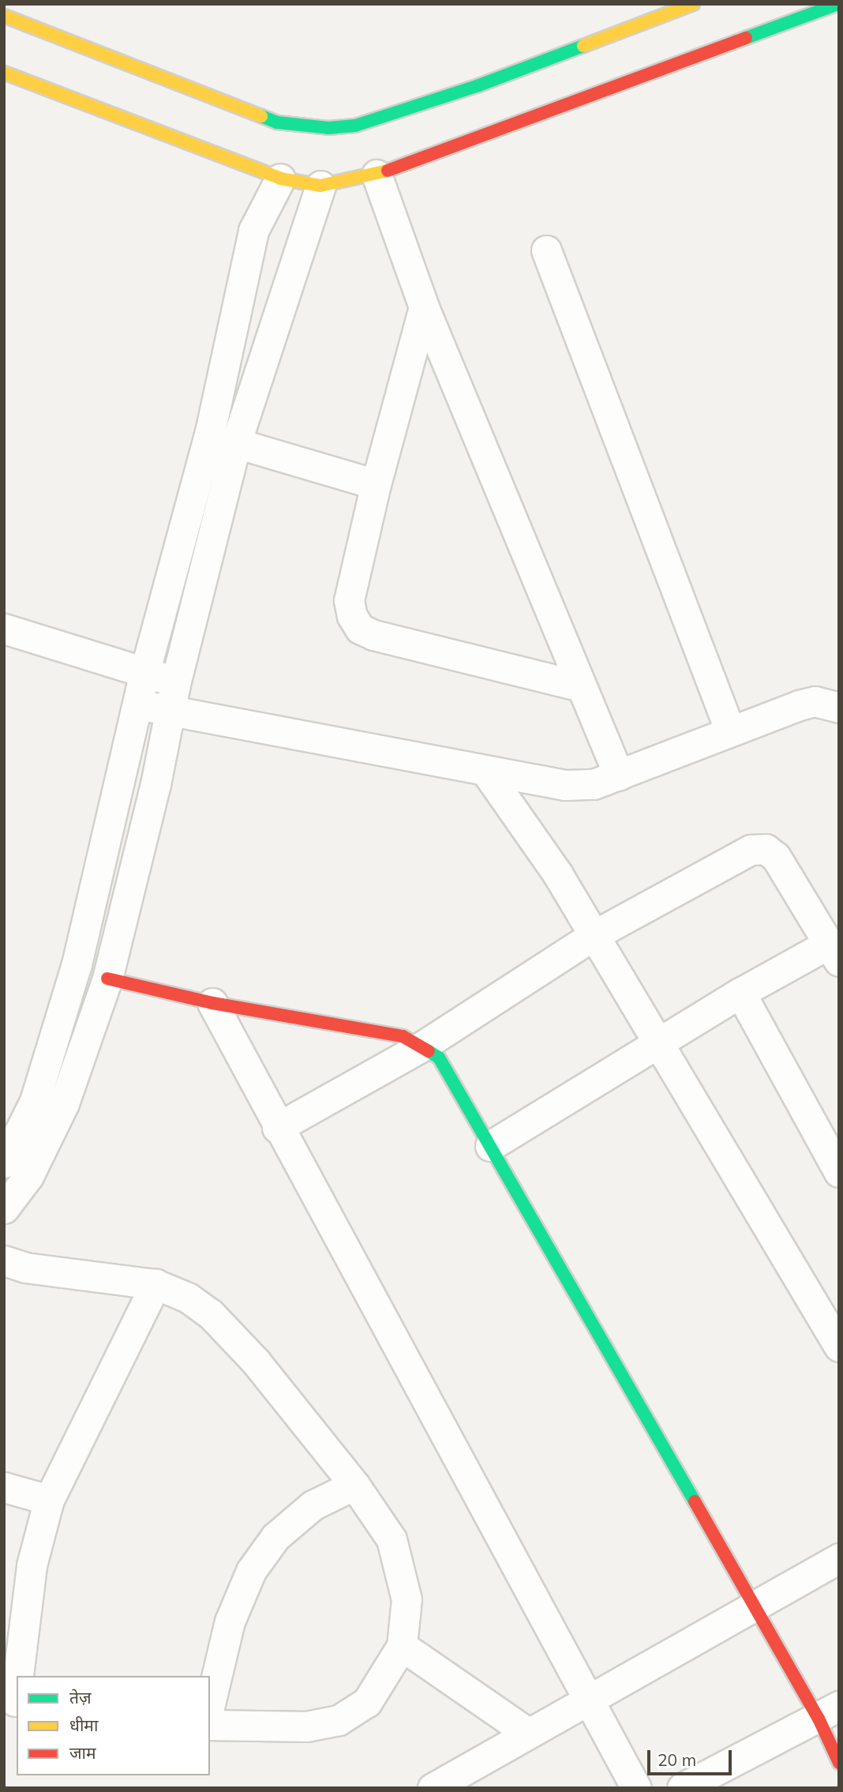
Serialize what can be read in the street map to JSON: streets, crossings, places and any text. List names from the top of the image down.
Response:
{
  "legend": ["तेज़", "धीमा", "जाम"],
  "scale_bar": "20 m"
}
